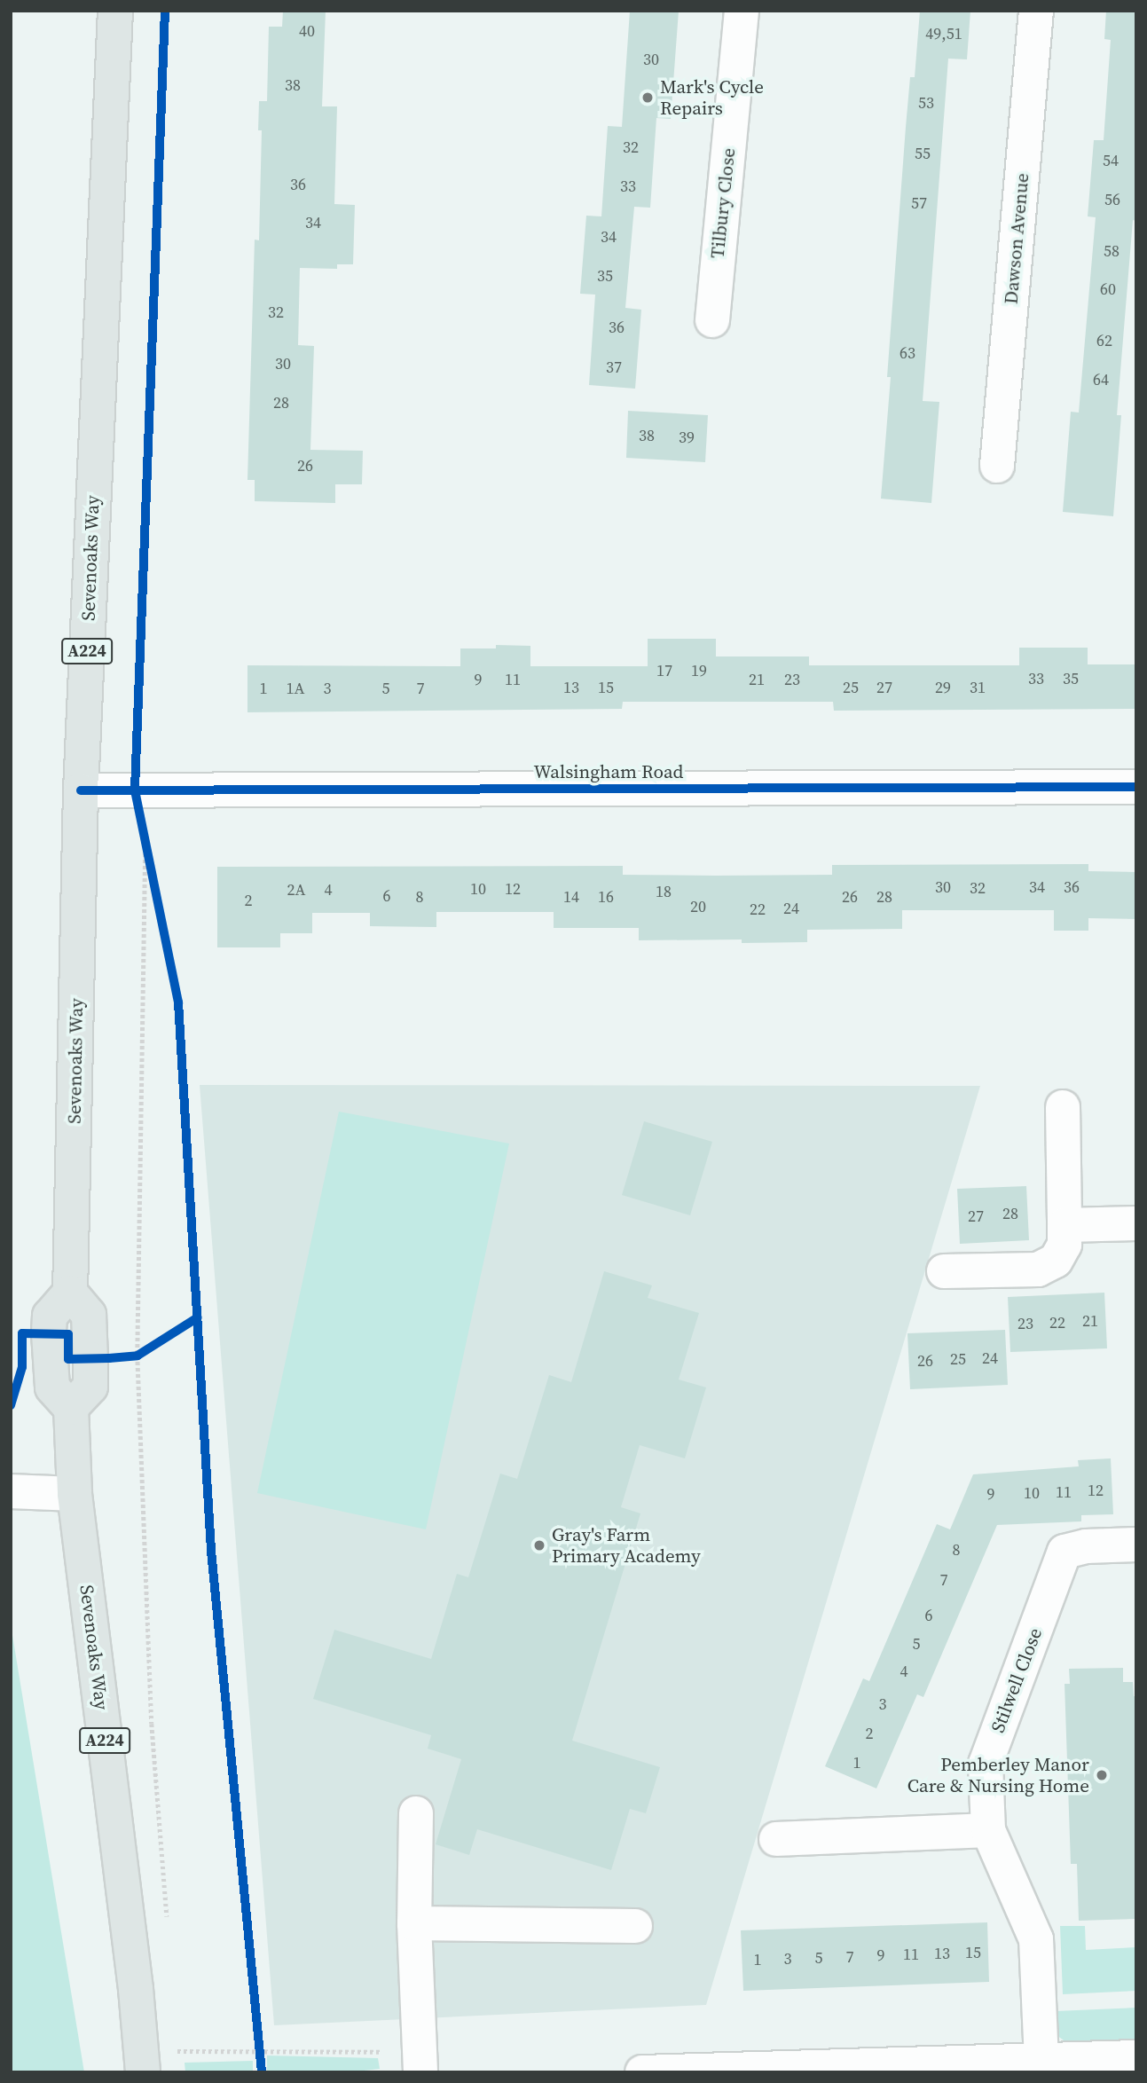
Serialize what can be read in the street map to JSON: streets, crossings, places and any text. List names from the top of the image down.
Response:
{
  "streets": {
    "main road": ["Sevenoaks Way", "A224"],
    "street": [
      "Tilbury Close",
      "Dawson Avenue",
      "Walsingham Road",
      "Stilwell Close"
    ]
  },
  "crossings": [
    ["Sevenoaks Way", "Walsingham Road"]
  ],
  "places": ["Mark's Cycle Repairs", "Gray's Farm Primary Academy", "Pemberley Manor Care & Nursing Home"],
  "house_numbers": [
    "40",
    "49,51",
    "30",
    "38",
    "53",
    "32",
    "55",
    "54",
    "36",
    "33",
    "56",
    "57",
    "34",
    "34",
    "58",
    "35",
    "60",
    "32",
    "36",
    "62",
    "63",
    "30",
    "37",
    "64",
    "28",
    "38",
    "39",
    "26",
    "17",
    "19",
    "33",
    "35",
    "9",
    "11",
    "21",
    "23",
    "13",
    "15",
    "25",
    "27",
    "29",
    "31",
    "1",
    "1A",
    "3",
    "5",
    "7",
    "30",
    "34",
    "36",
    "32",
    "10",
    "12",
    "2A",
    "4",
    "18",
    "6",
    "8",
    "14",
    "16",
    "26",
    "28",
    "2",
    "20",
    "24",
    "22",
    "28",
    "27",
    "21",
    "22",
    "23",
    "24",
    "25",
    "26",
    "12",
    "11",
    "10",
    "9",
    "8",
    "7",
    "6",
    "5",
    "4",
    "3",
    "2",
    "1",
    "15",
    "13",
    "11",
    "9",
    "7",
    "5",
    "3",
    "1"
  ]
}
